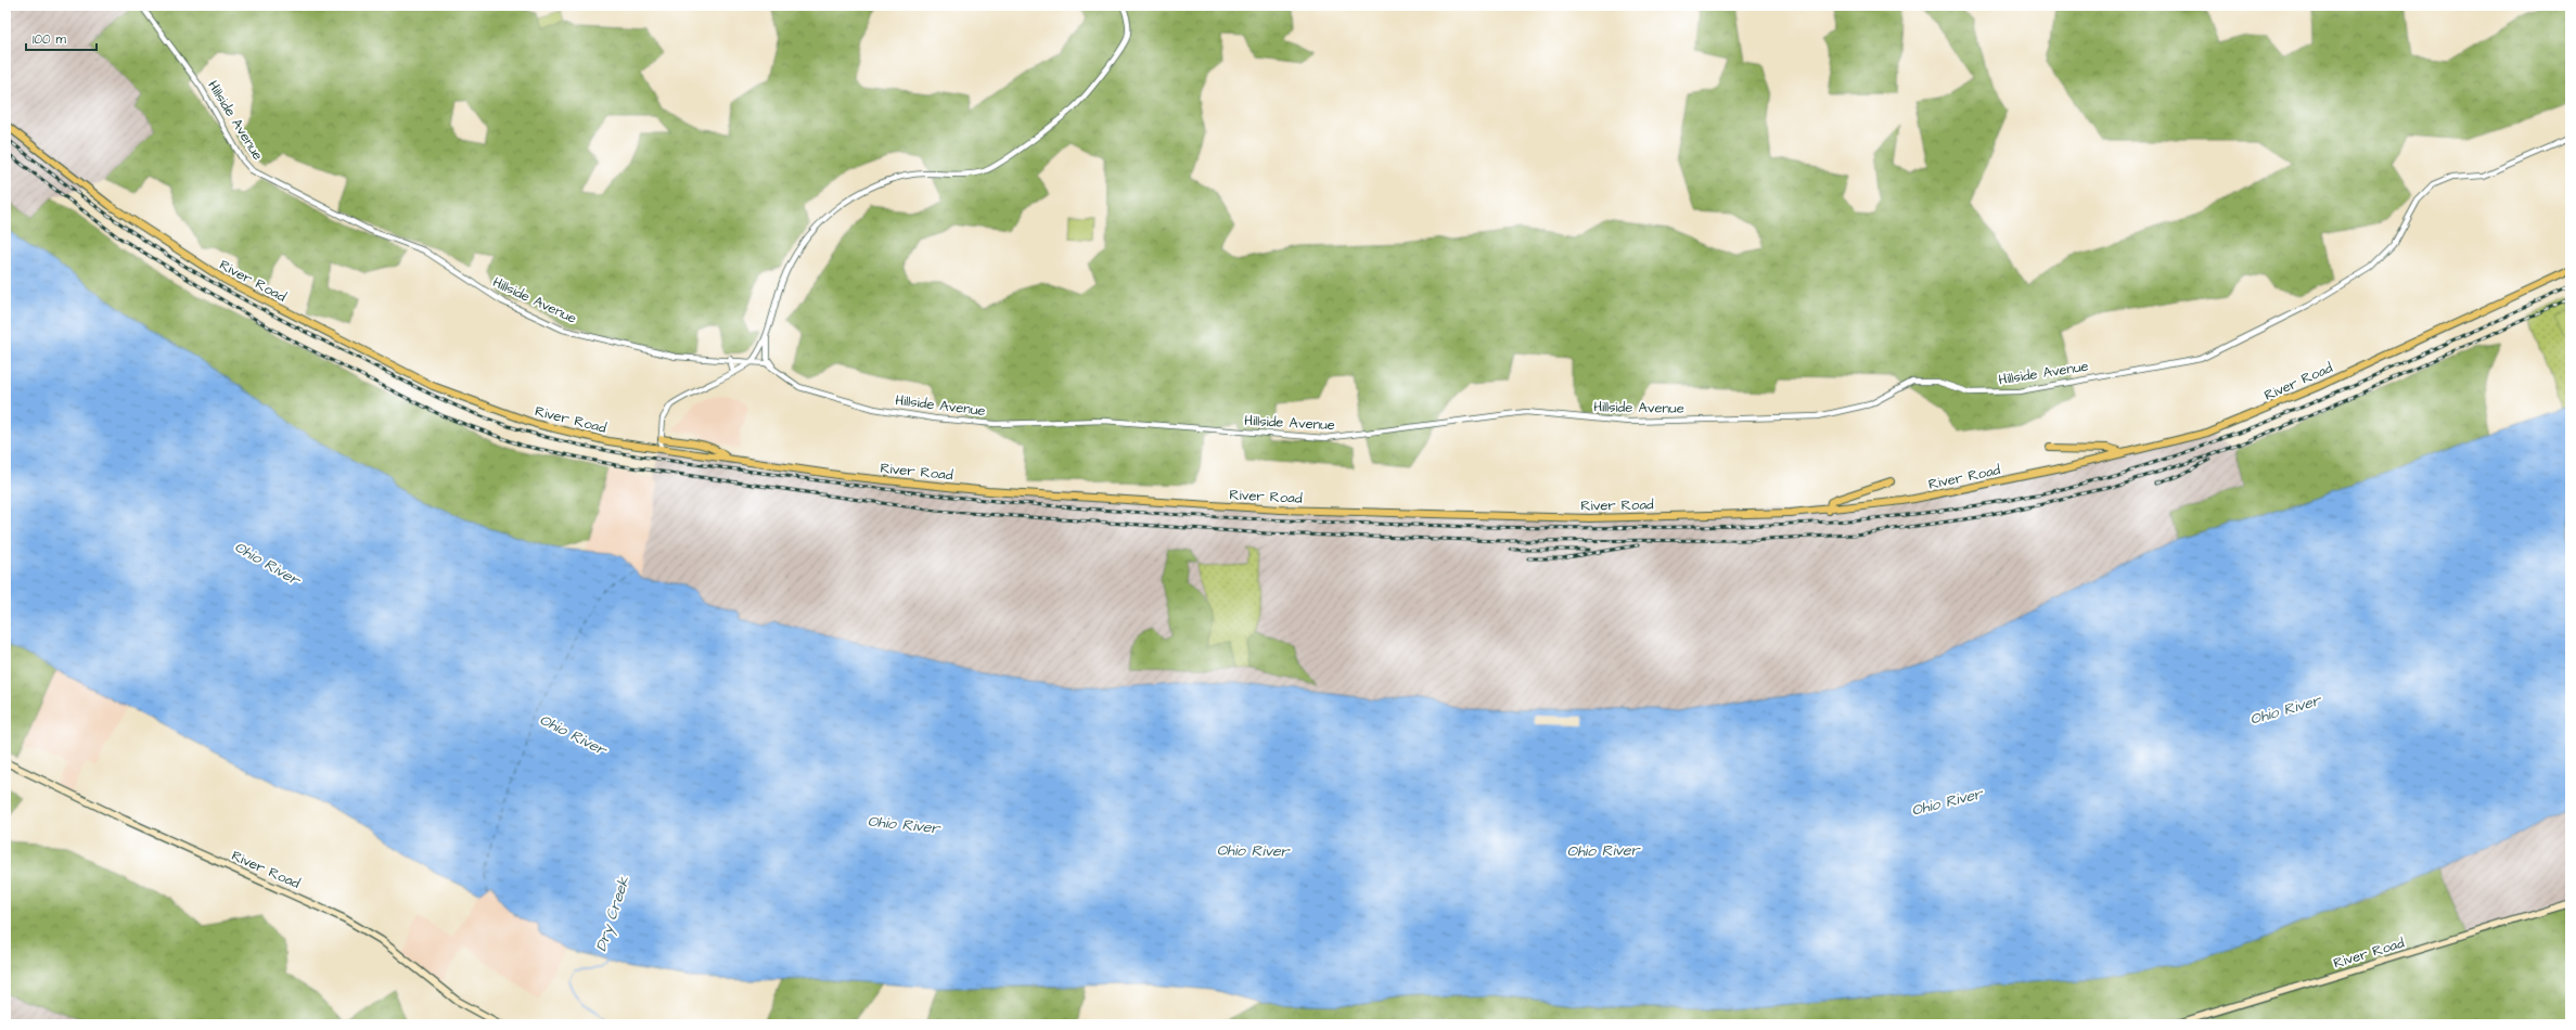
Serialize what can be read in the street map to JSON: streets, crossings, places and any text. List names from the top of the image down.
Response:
{
  "streets": {
    "main road": ["River Road"],
    "street": ["Hillside Avenue"]
  },
  "water": ["Ohio River", "Dry Creek"],
  "scale_bar": "100 m"
}
